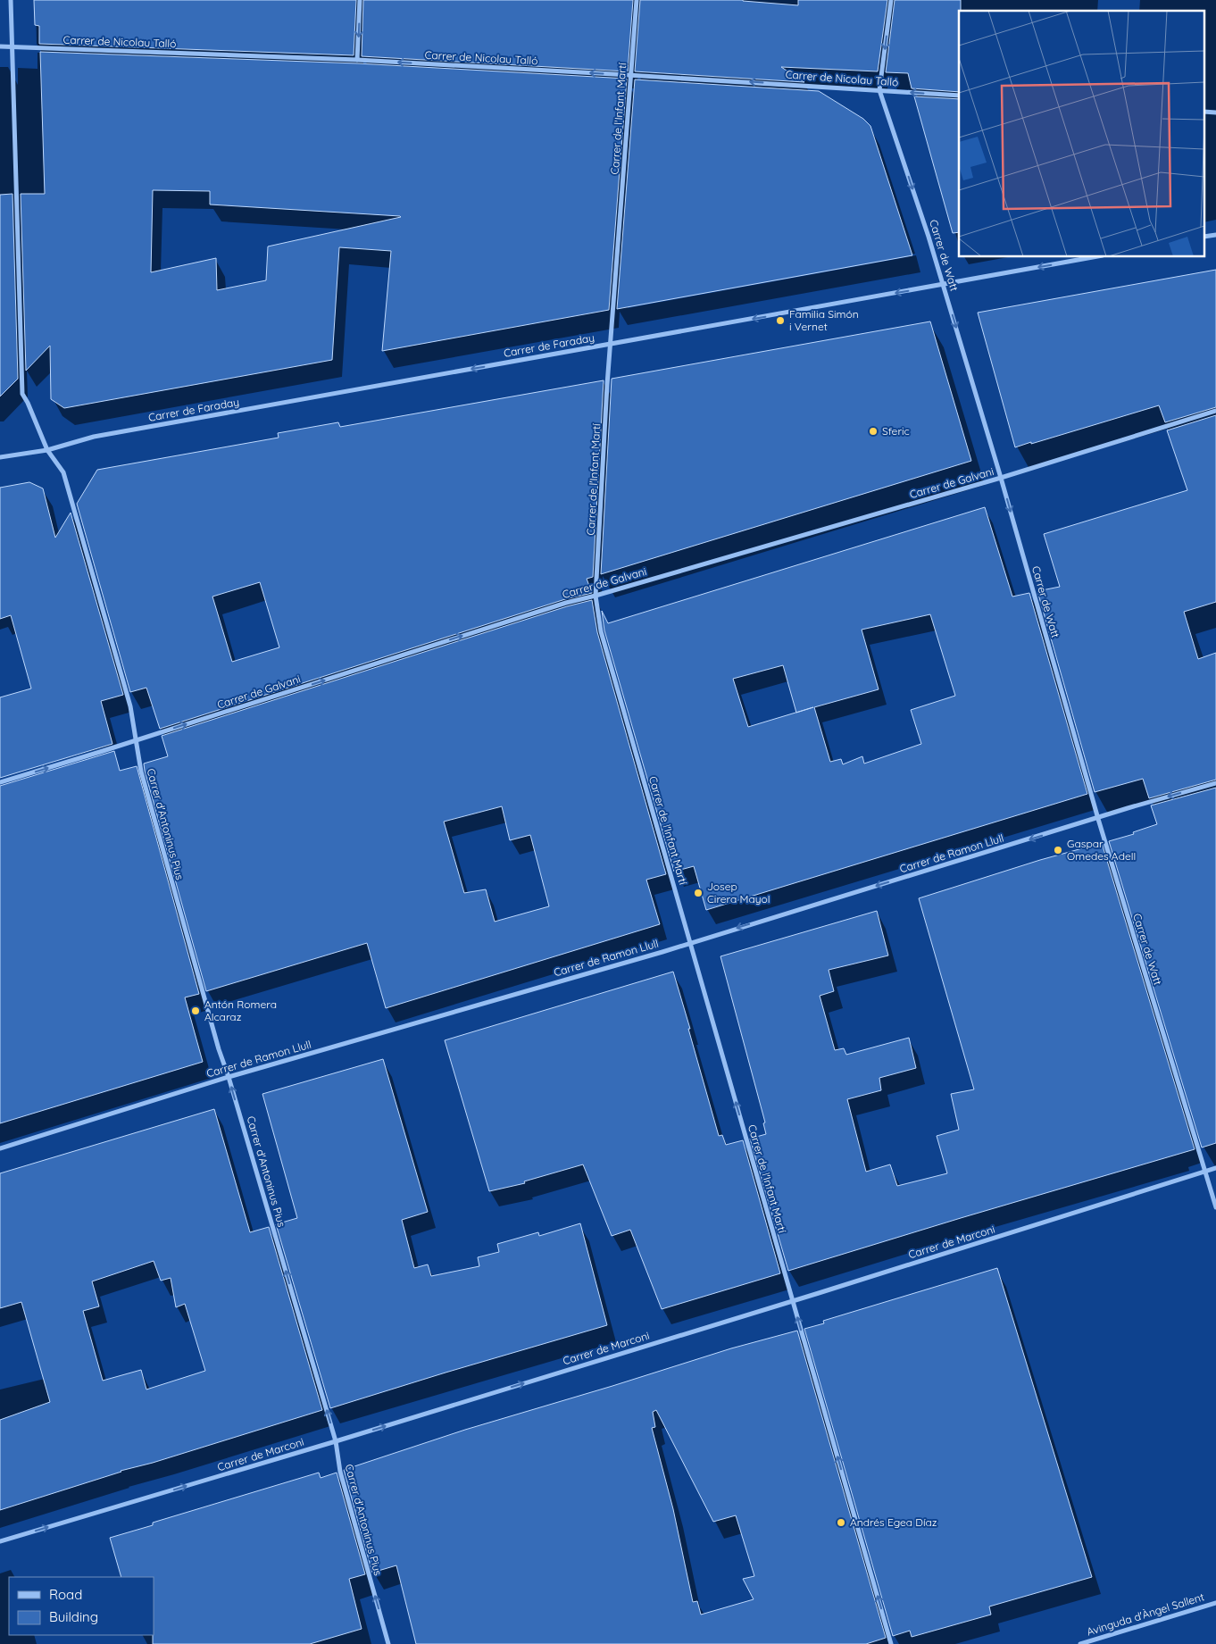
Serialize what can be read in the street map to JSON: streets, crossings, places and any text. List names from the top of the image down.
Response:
{
  "streets": {
    "street": [
      "Carrer de Nicolau Talló",
      "Carrer de l'Infant Martí",
      "Carrer de Watt",
      "Carrer de Faraday",
      "Carrer de Galvani",
      "Carrer d'Antoninus Pius",
      "Carrer de Ramon Llull",
      "Carrer de Marconi",
      "Avinguda d'Àngel Sallent"
    ]
  },
  "crossings": [
    ["Carrer de Nicolau Talló", "Carrer de l'Infant Martí"],
    ["Carrer de Nicolau Talló", "Carrer de Watt"],
    ["Carrer de Nicolau Talló", "Carrer d'Antoninus Pius"],
    ["Carrer de l'Infant Martí", "Carrer de Faraday"],
    ["Carrer de l'Infant Martí", "Carrer de Galvani"],
    ["Carrer de l'Infant Martí", "Carrer de Ramon Llull"],
    ["Carrer de l'Infant Martí", "Carrer de Marconi"],
    ["Carrer de Watt", "Carrer de Faraday"],
    ["Carrer de Watt", "Carrer de Galvani"],
    ["Carrer de Watt", "Carrer de Ramon Llull"],
    ["Carrer de Watt", "Carrer de Marconi"],
    ["Carrer de Faraday", "Carrer d'Antoninus Pius"],
    ["Carrer de Galvani", "Carrer d'Antoninus Pius"],
    ["Carrer d'Antoninus Pius", "Carrer de Ramon Llull"],
    ["Carrer d'Antoninus Pius", "Carrer de Marconi"]
  ],
  "one_way": [
    "Carrer de Nicolau Talló",
    "Carrer de l'Infant Martí",
    "Carrer de Watt",
    "Carrer de Faraday",
    "Carrer de Galvani",
    "Carrer de Ramon Llull",
    "Carrer de Marconi"
  ],
  "places": [
    "Familia Simón i Vernet",
    "Sferic",
    "Gaspar Omedes Adell",
    "Josep Cirera Mayol",
    "Antón Romera Alcaraz",
    "Andrés Egea Díaz"
  ],
  "legend": ["Road", "Building"]
}
